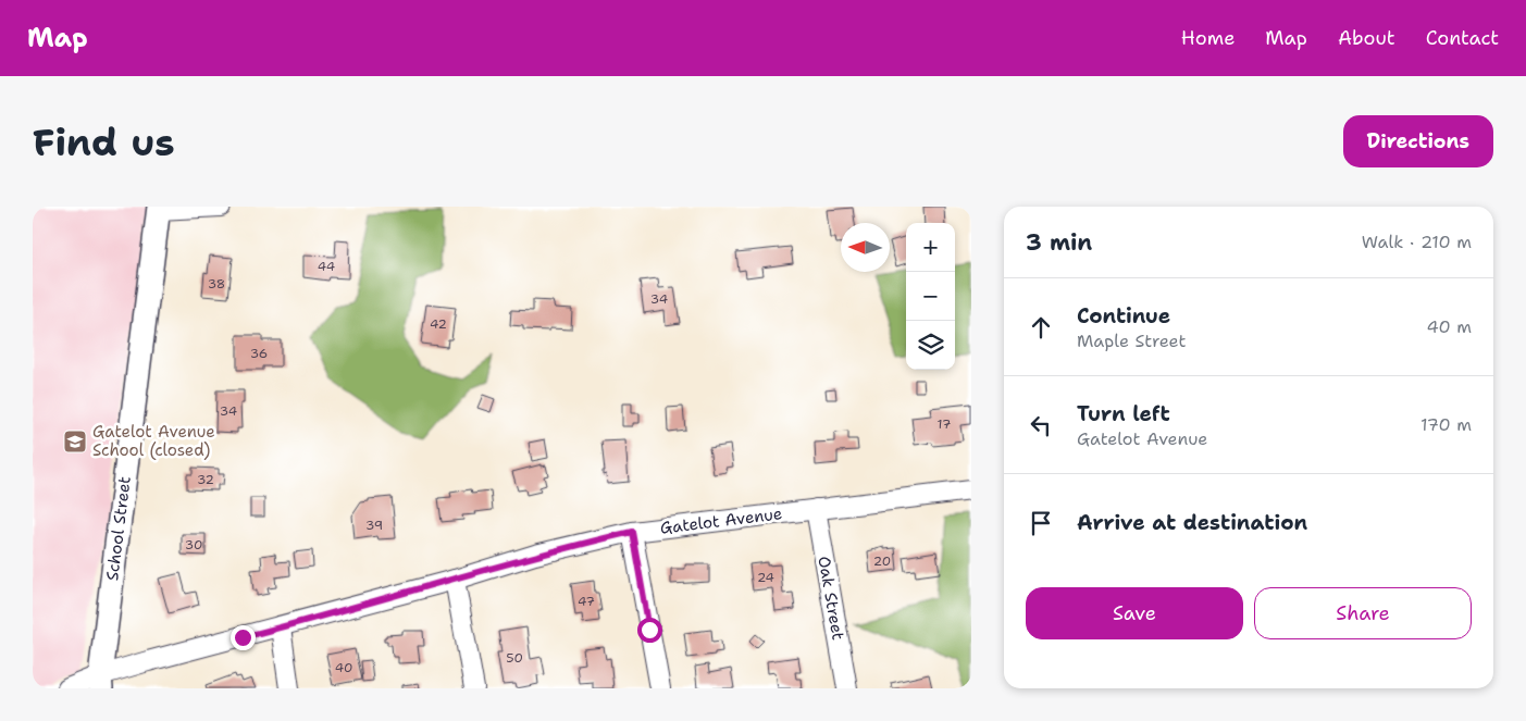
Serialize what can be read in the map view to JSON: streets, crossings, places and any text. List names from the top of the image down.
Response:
{
  "streets": {
    "street": ["Gatelot Avenue", "School Street", "Oak Street"]
  },
  "crossings": [
    ["Gatelot Avenue", "School Street"],
    ["Gatelot Avenue", "Oak Street"]
  ],
  "places": {
    "school or university": ["Gatelot Avenue School (closed)"]
  },
  "house_numbers": [
    "44",
    "38",
    "34",
    "42",
    "36",
    "34",
    "17",
    "32",
    "39",
    "30",
    "20",
    "24",
    "47",
    "50",
    "40"
  ],
  "north": "left",
  "page": {
    "header": "Map",
    "nav": [
      "Home",
      "Map",
      "About",
      "Contact"
    ],
    "buttons": [
      "Directions",
      ["Save", "Share"]
    ],
    "title": "Find us",
    "heading": ["3 min", "Walk · 210 m"],
    "map_buttons": ["+", "−"],
    "list": [
      ["Continue", "Maple Street", "40 m"],
      ["Turn left", "Gatelot Avenue", "170 m"],
      "Arrive at destination"
    ]
  }
}
